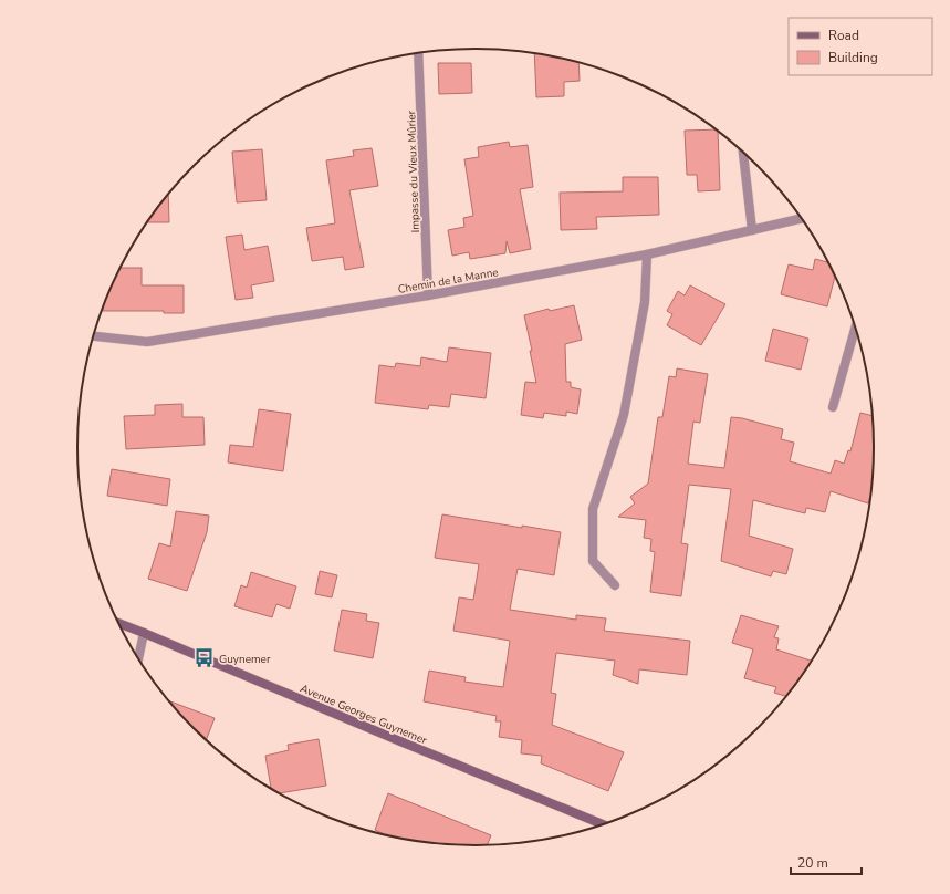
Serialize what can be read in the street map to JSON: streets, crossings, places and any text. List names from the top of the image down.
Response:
{
  "streets": {
    "main road": ["Avenue Georges Guynemer"],
    "street": ["Impasse du Vieux Mûrier", "Chemin de la Manne"]
  },
  "crossings": [
    ["Impasse du Vieux Mûrier", "Chemin de la Manne"]
  ],
  "places": {
    "bus stop": ["Guynemer"]
  },
  "legend": ["Road", "Building"],
  "scale_bar": "20 m"
}
